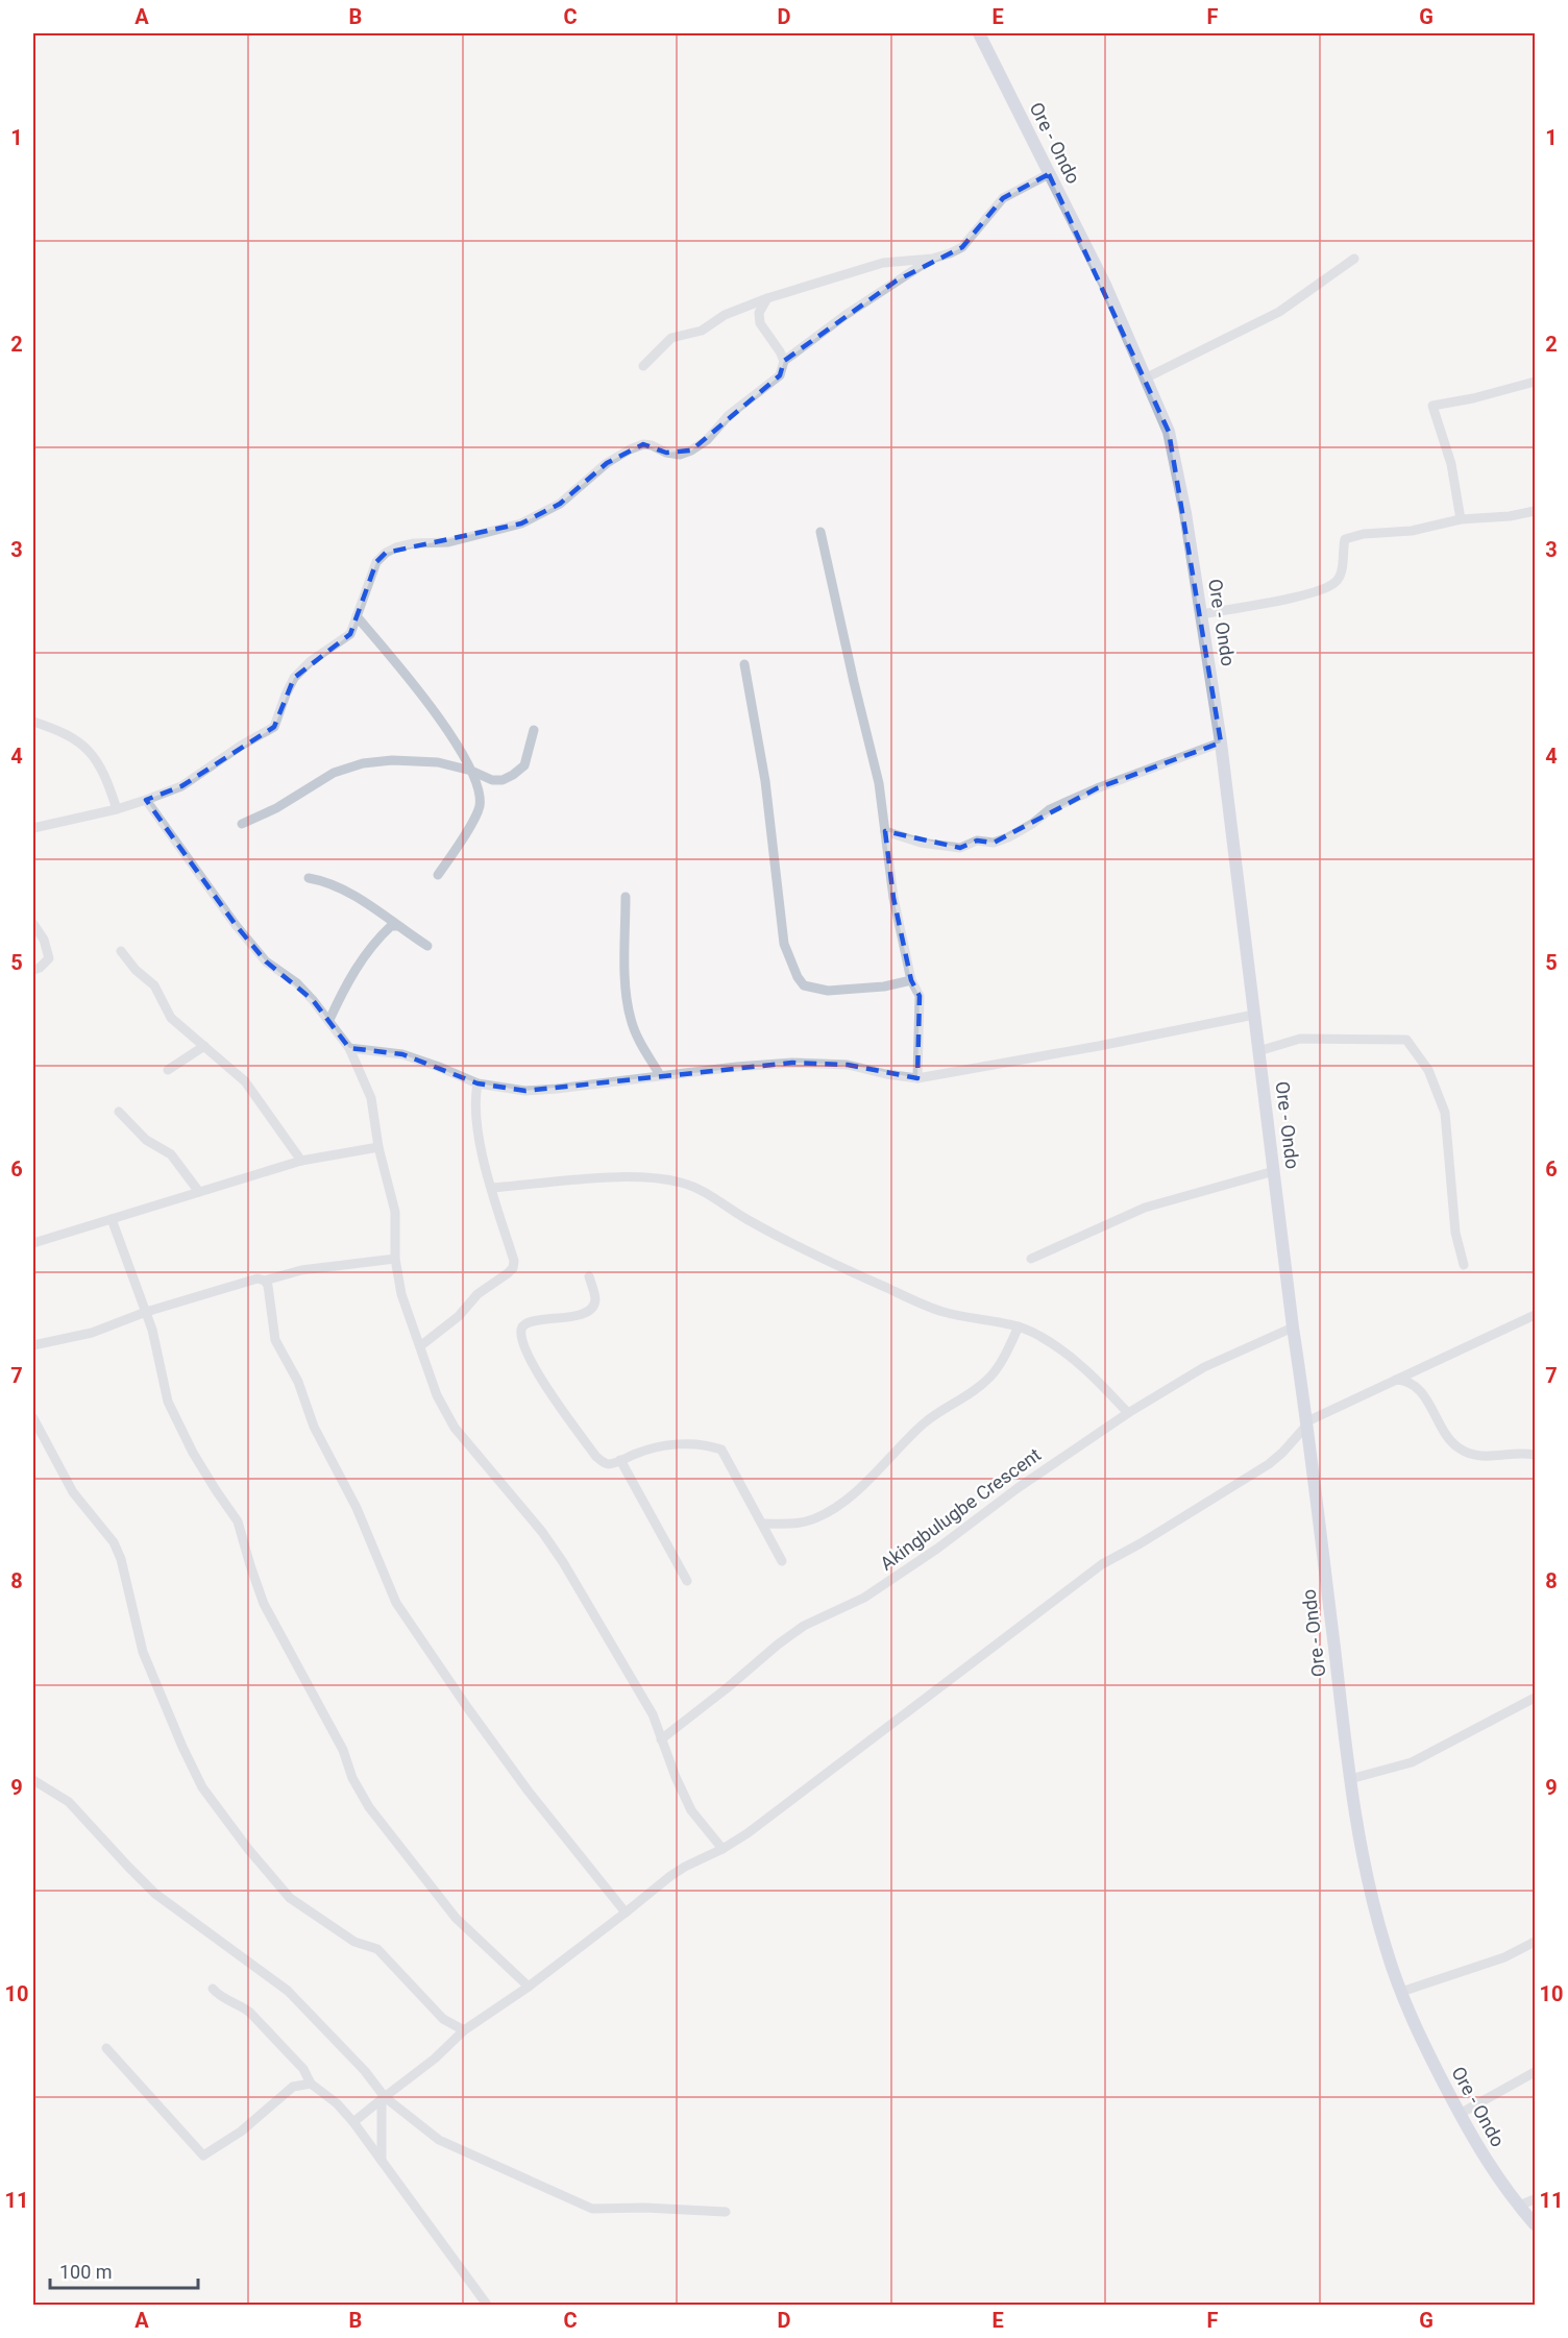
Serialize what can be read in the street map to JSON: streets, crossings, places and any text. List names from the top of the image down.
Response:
{
  "streets": {
    "main road": ["Ore - Ondo"],
    "street": ["Akingbulugbe Crescent"]
  },
  "crossings": [
    ["Ore - Ondo", "Akingbulugbe Crescent"]
  ],
  "scale_bar": "100 m",
  "grid": {
    "columns": [
      "A",
      "B",
      "C",
      "D",
      "E",
      "F",
      "G"
    ],
    "rows": [
      "1",
      "2",
      "3",
      "4",
      "5",
      "6",
      "7",
      "8",
      "9",
      "10",
      "11"
    ]
  }
}
